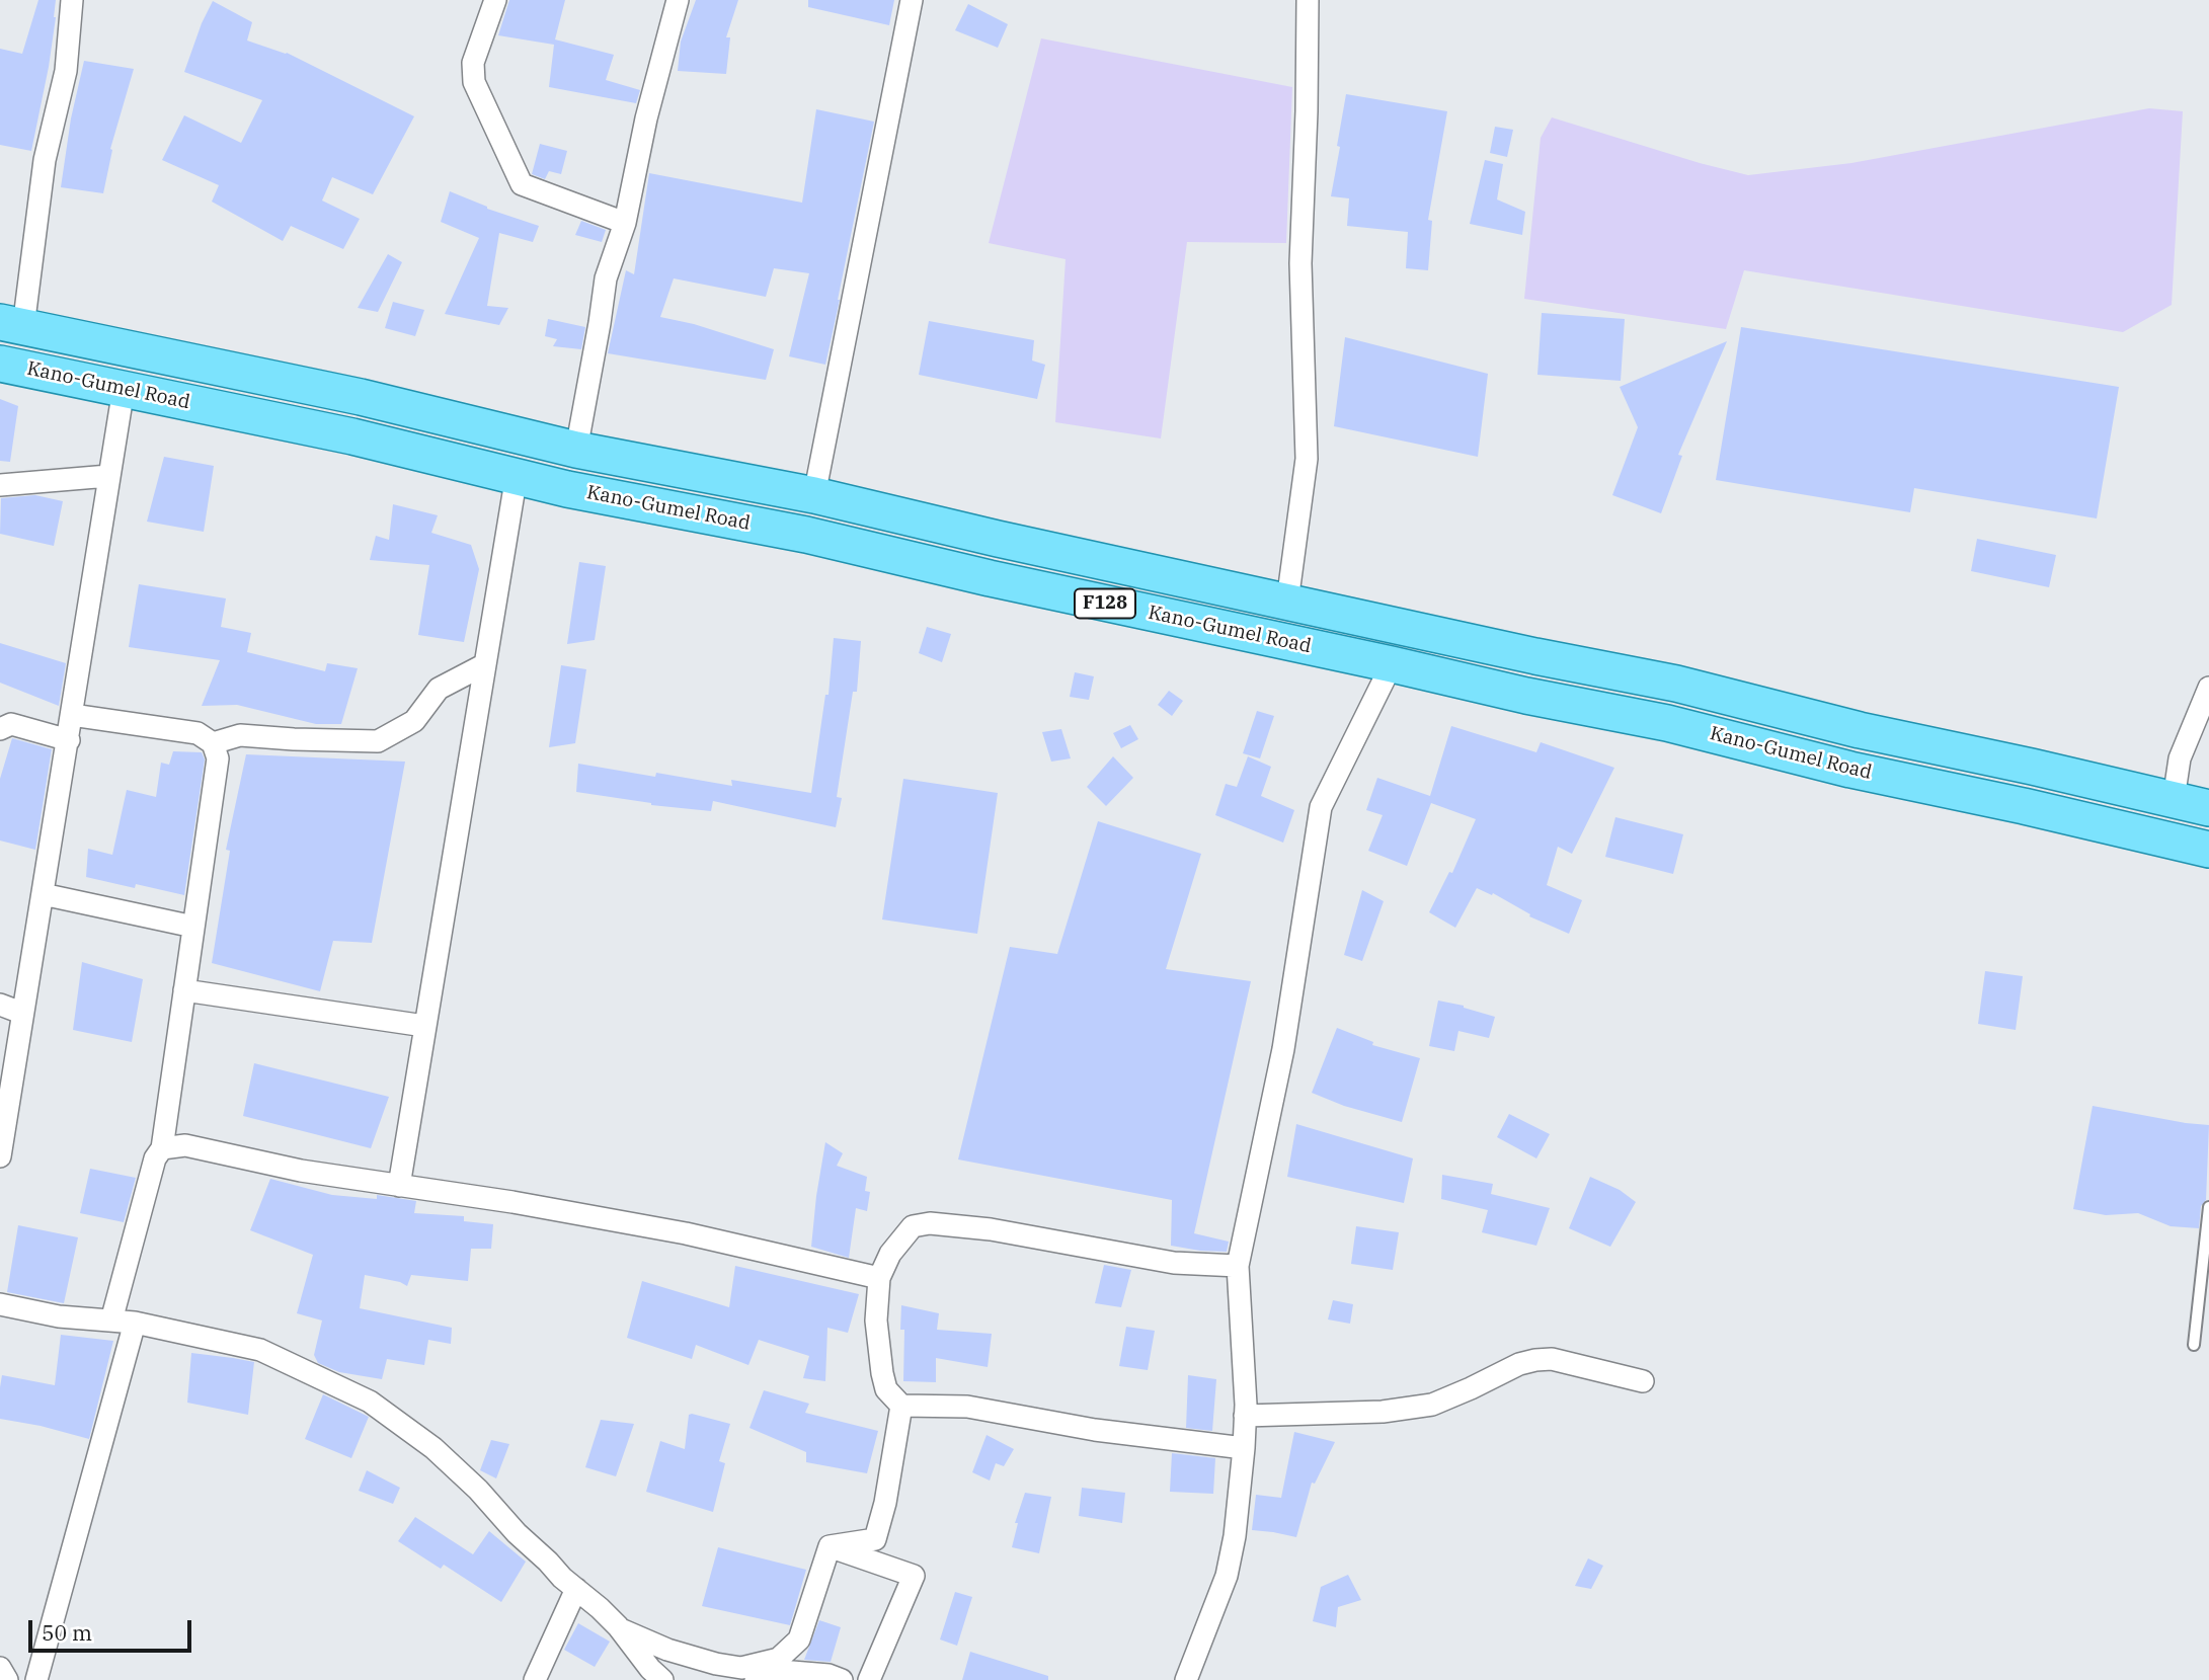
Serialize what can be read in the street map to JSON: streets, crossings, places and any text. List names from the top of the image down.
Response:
{
  "streets": {
    "main road": ["Kano-Gumel Road", "F128"]
  },
  "scale_bar": "50 m"
}
